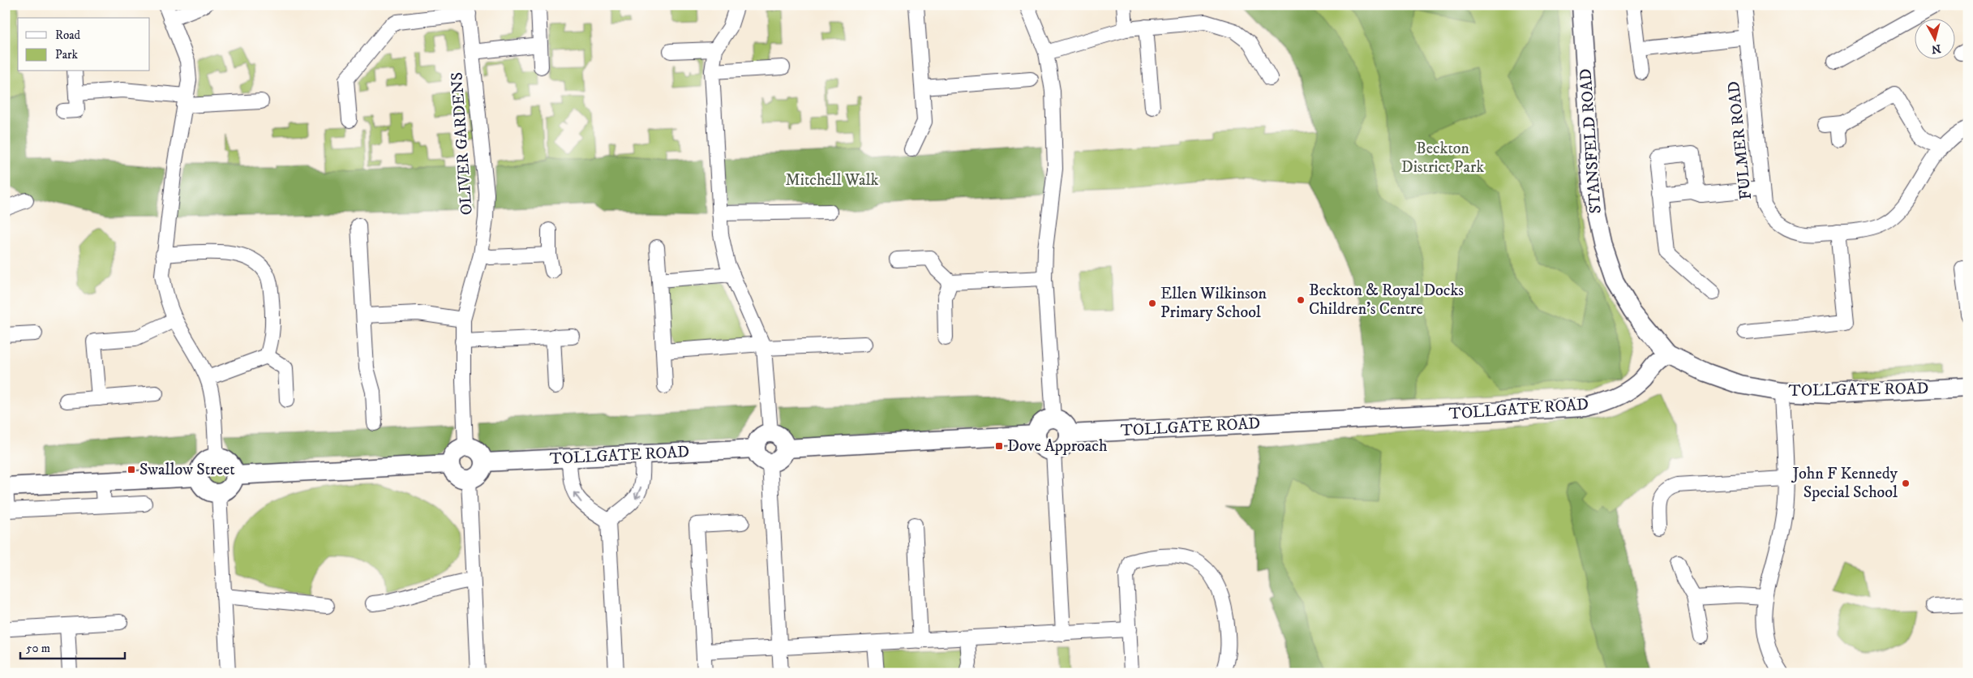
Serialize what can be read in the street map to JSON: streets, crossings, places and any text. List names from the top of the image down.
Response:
{
  "streets": {
    "street": [
      "FULMER ROAD",
      "STANSFELD ROAD",
      "OLIVER GARDENS",
      "TOLLGATE ROAD"
    ]
  },
  "crossings": [
    ["STANSFELD ROAD", "TOLLGATE ROAD"],
    ["OLIVER GARDENS", "TOLLGATE ROAD"]
  ],
  "parks": ["Beckton District Park", "Mitchell Walk"],
  "places": {
    "other": ["Beckton & Royal Docks Children's Centre", "Ellen Wilkinson Primary School", "John F Kennedy Special School"],
    "transit": ["Dove Approach", "Swallow Street"]
  },
  "legend": ["Road", "Park"],
  "scale_bar": "50 m",
  "north": "bottom"
}
